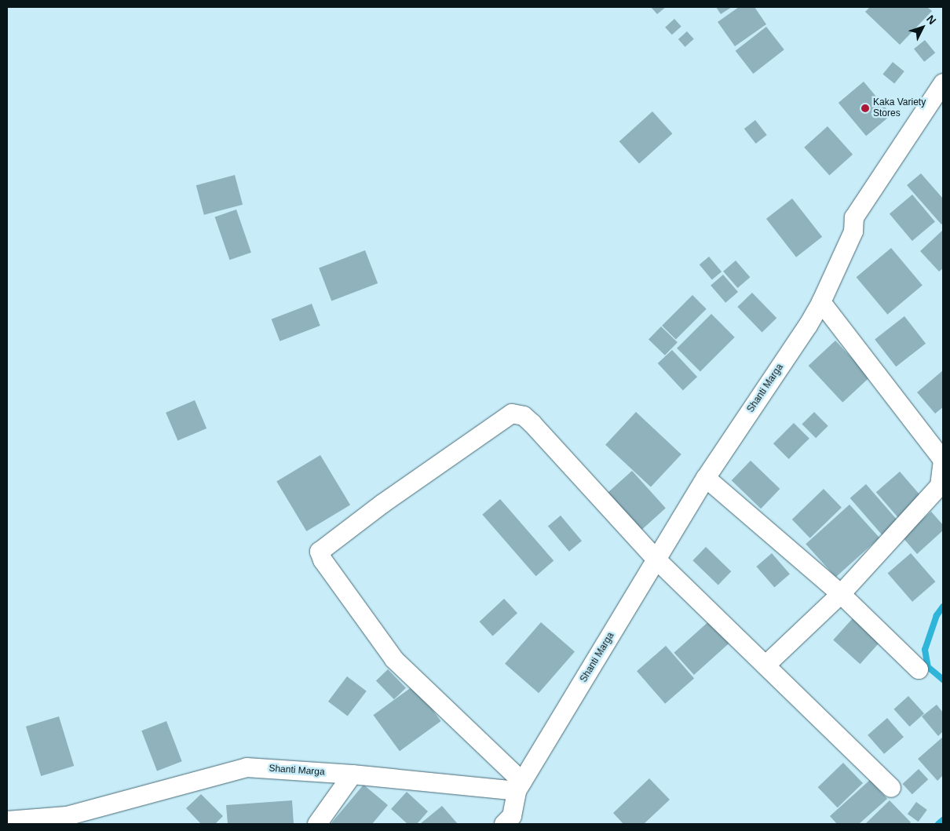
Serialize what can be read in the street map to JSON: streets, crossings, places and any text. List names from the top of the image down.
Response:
{
  "streets": {
    "street": ["Shanti Marga"]
  },
  "places": ["Kaka Variety Stores"],
  "north": "top right"
}
